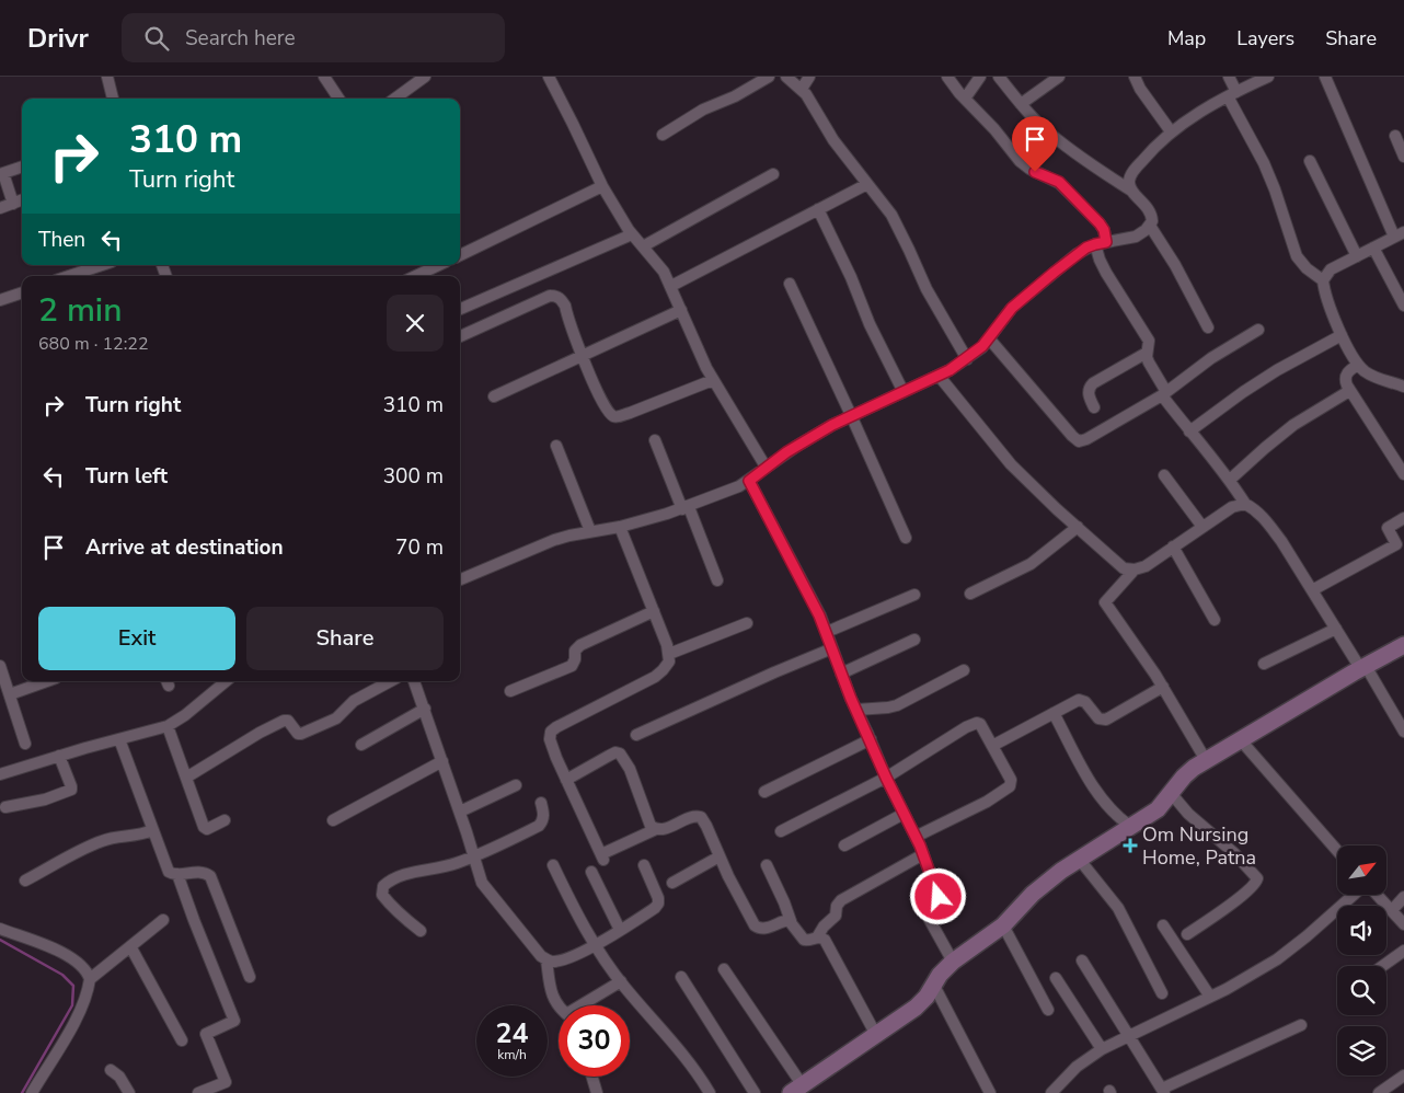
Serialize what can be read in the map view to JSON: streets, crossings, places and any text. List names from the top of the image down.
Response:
{
  "places": {
    "health": ["Om Nursing Home, Patna"]
  },
  "north": "top right",
  "page": {
    "header": "Drivr",
    "search": "Search here",
    "nav": ["Map", "Layers", "Share"],
    "turn": ["310 m", "Turn right"],
    "then": "Then",
    "heading": ["2 min", "680 m · 12:22"],
    "list": [
      {
        "name": "Turn right",
        "value": "310 m"
      },
      {
        "name": "Turn left",
        "value": "300 m"
      },
      {
        "name": "Arrive at destination",
        "value": "70 m"
      }
    ],
    "buttons": ["Exit", "Share"],
    "speed": "24 km/h",
    "limit": "30"
  }
}
